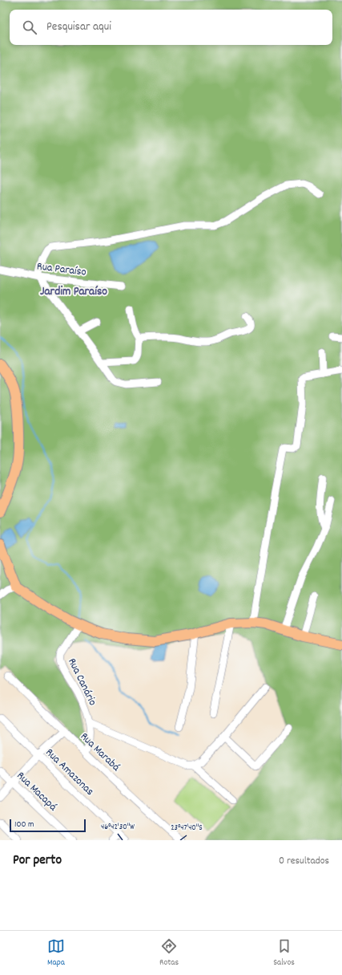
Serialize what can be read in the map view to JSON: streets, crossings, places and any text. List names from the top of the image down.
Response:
{
  "streets": {
    "street": [
      "Rua Paraíso",
      "Rua Canário",
      "Rua Marabá",
      "Rua Amazonas",
      "Rua Macapá"
    ]
  },
  "crossings": [
    ["Rua Canário", "Rua Marabá"]
  ],
  "districts": ["Jardim Paraíso"],
  "scale_bar": "100 m",
  "page": {
    "search": "Pesquisar aqui",
    "scale": "100 m",
    "heading": ["Por perto", "0 resultados"],
    "nav": ["Mapa", "Rotas", "Salvos"]
  },
  "coordinates": ["46°42'30\"W", "23°47'40\"S"]
}
